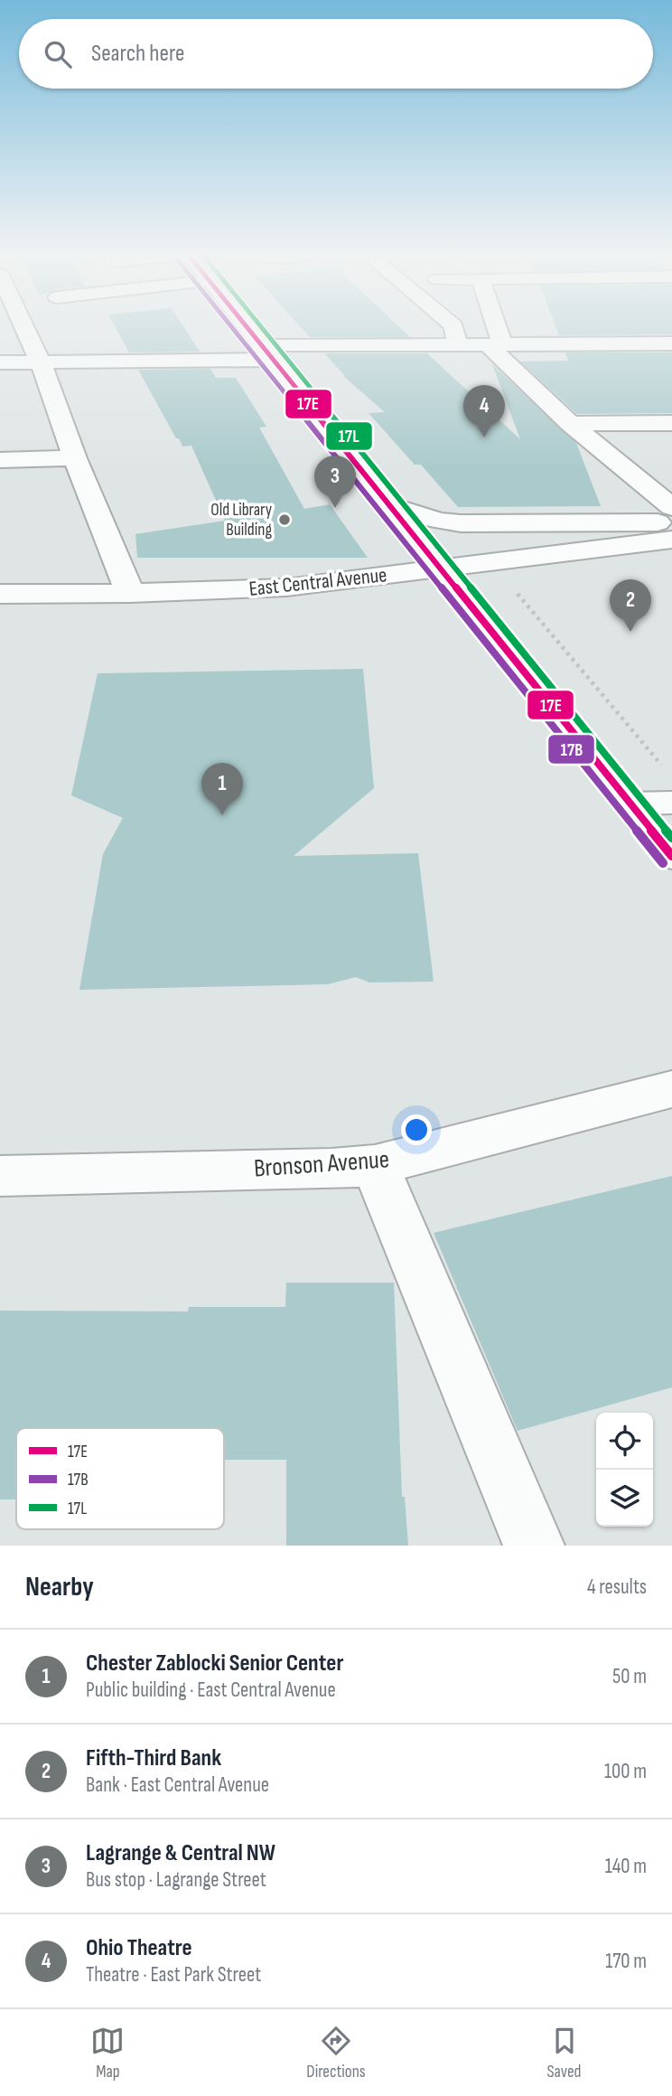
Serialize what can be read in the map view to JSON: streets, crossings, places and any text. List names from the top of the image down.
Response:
{
  "streets": {
    "street": ["East Central Avenue", "Bronson Avenue"]
  },
  "places": ["Old Library Building"],
  "lines": ["transit line 17E", "transit line 17B", "transit line 17L"],
  "legend": ["17E", "17B", "17L"],
  "page": {
    "search": "Search here",
    "pins": [
      "4",
      "3",
      "2",
      "1"
    ],
    "heading": ["Nearby", "4 results"],
    "list": [
      {
        "mark": "1",
        "name": "Chester Zablocki Senior Center",
        "note": "Public building · East Central Avenue",
        "value": "50 m"
      },
      {
        "mark": "2",
        "name": "Fifth-Third Bank",
        "note": "Bank · East Central Avenue",
        "value": "100 m"
      },
      {
        "mark": "3",
        "name": "Lagrange & Central NW",
        "note": "Bus stop · Lagrange Street",
        "value": "140 m"
      },
      {
        "mark": "4",
        "name": "Ohio Theatre",
        "note": "Theatre · East Park Street",
        "value": "170 m"
      }
    ],
    "nav": ["Map", "Directions", "Saved"]
  }
}
